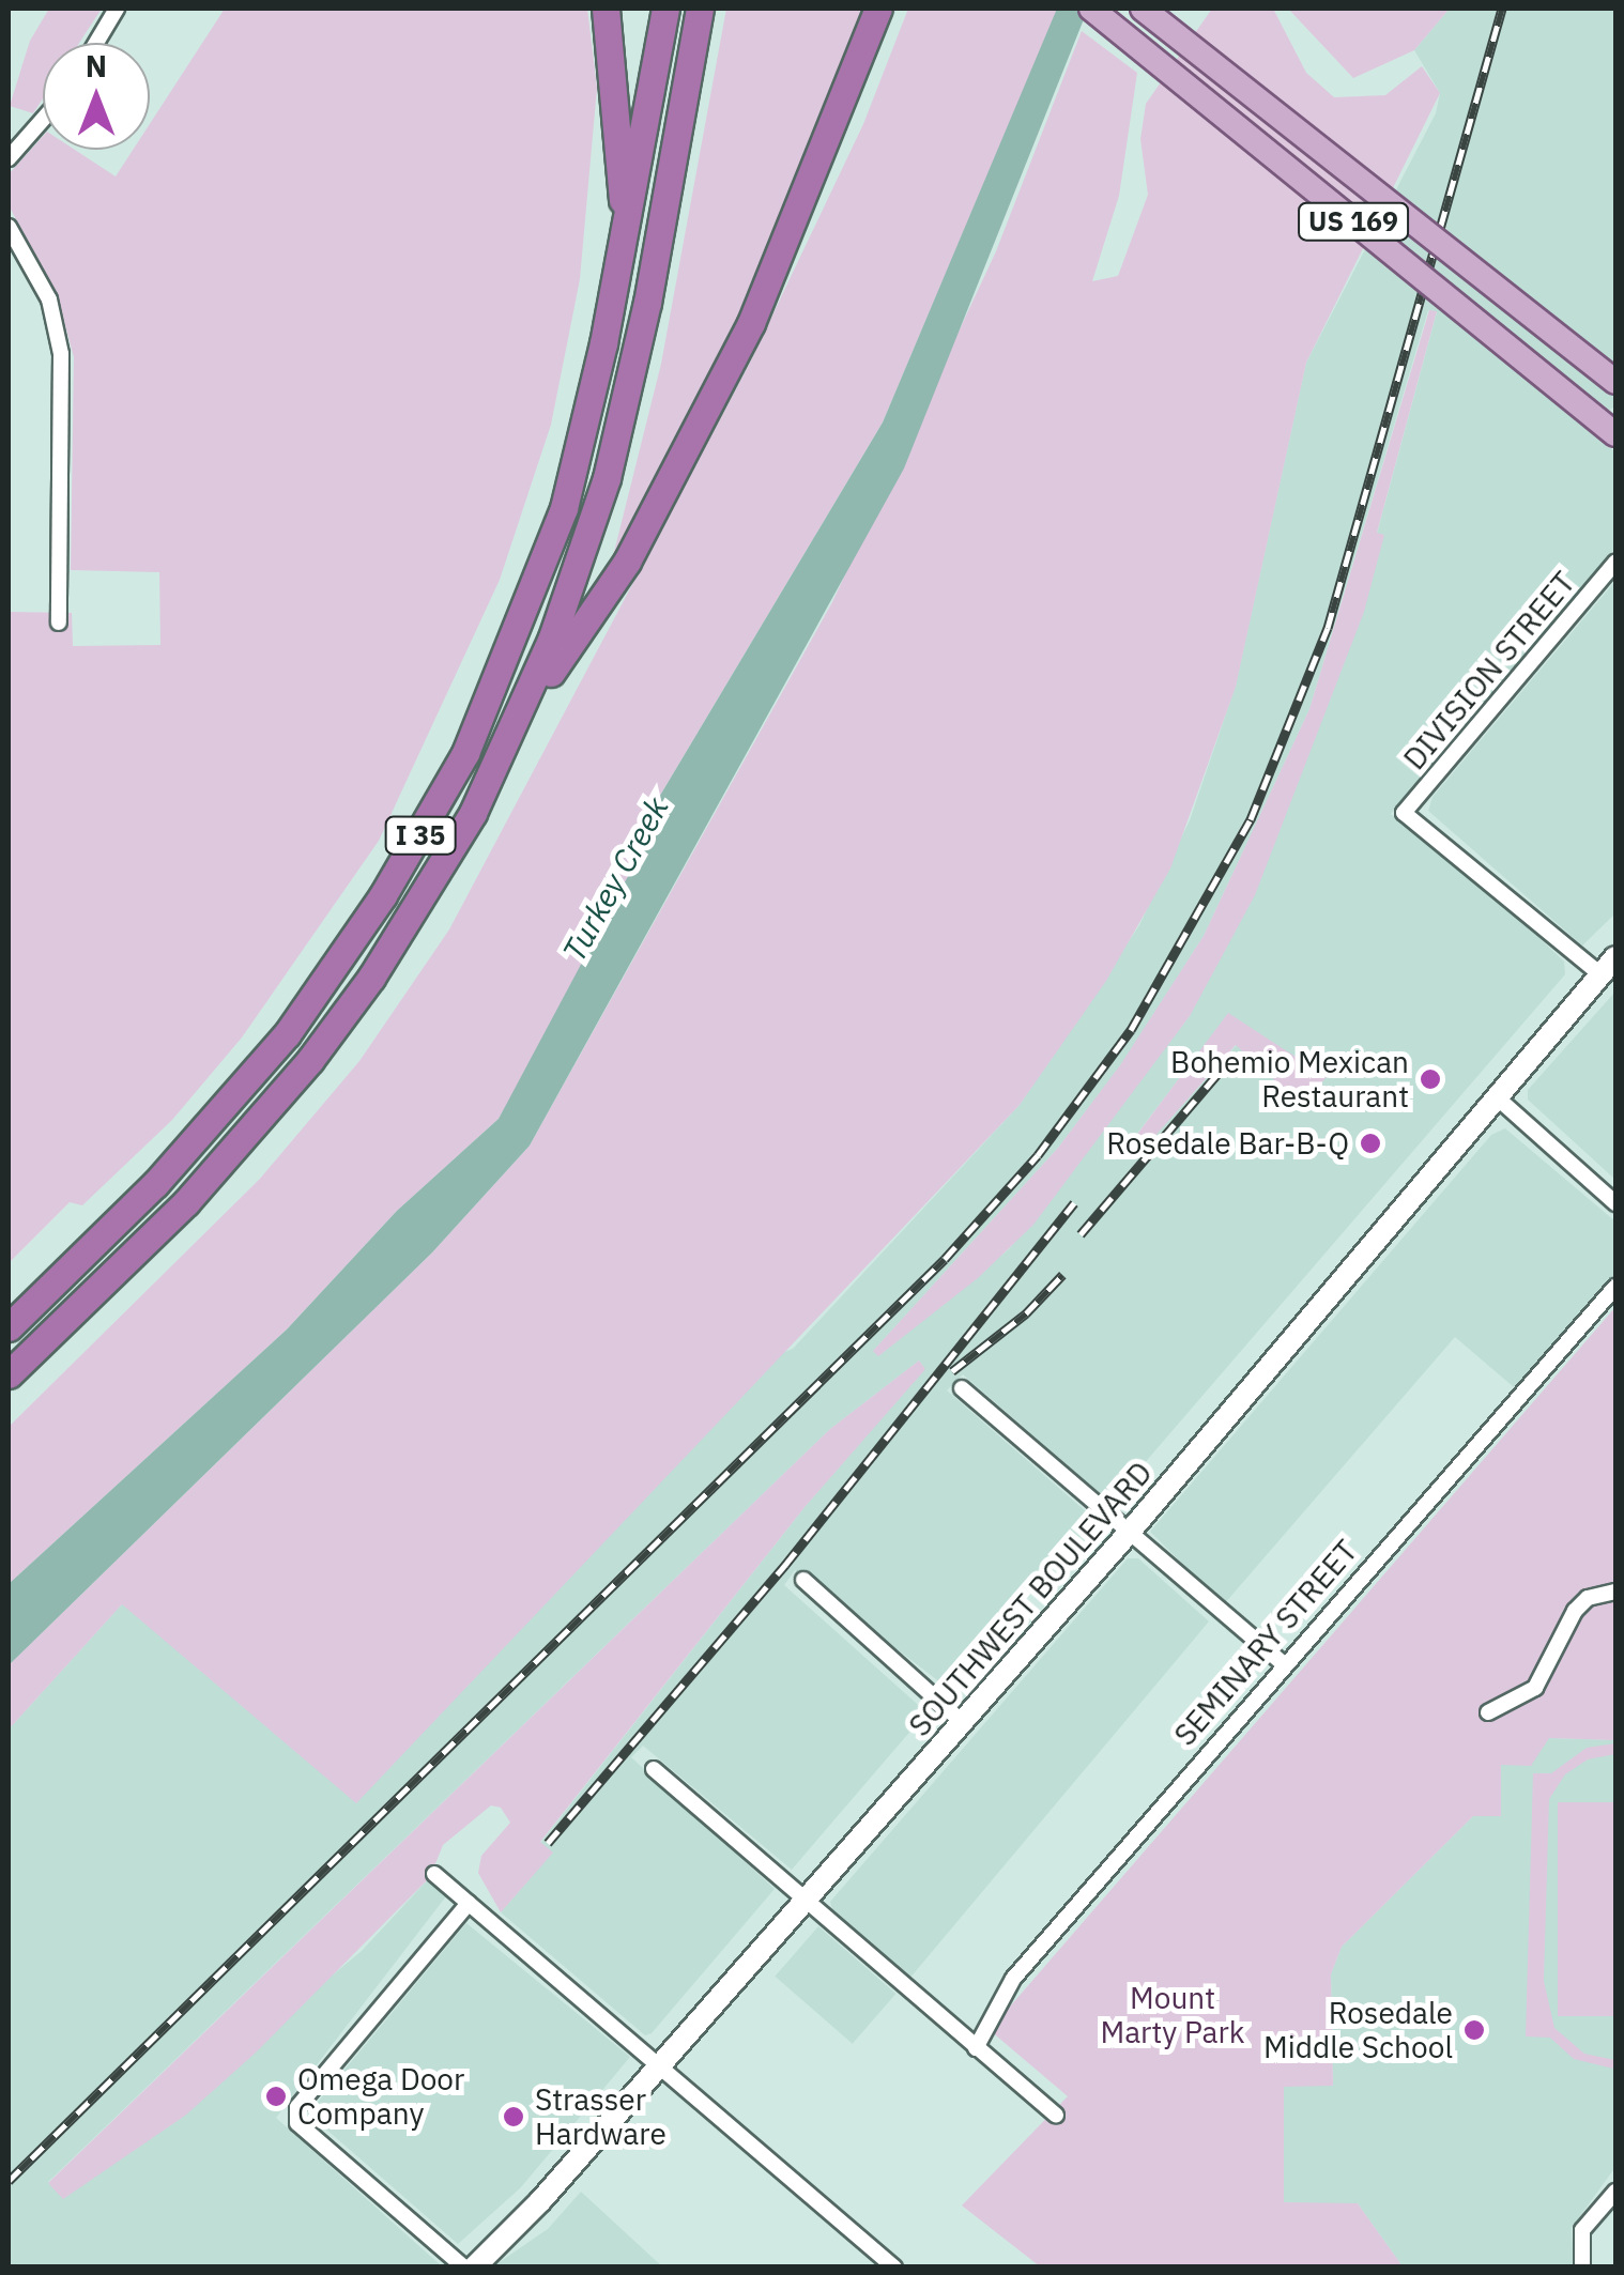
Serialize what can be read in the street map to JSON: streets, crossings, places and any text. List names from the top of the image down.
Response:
{
  "streets": {
    "highway": ["I 35"],
    "main road": ["US 169", "SOUTHWEST BOULEVARD"],
    "street": ["DIVISION STREET", "SEMINARY STREET"]
  },
  "crossings": [
    ["DIVISION STREET", "SOUTHWEST BOULEVARD"]
  ],
  "water": ["Turkey Creek"],
  "parks": ["Mount Marty Park"],
  "places": [
    "Bohemio Mexican Restaurant",
    "Rosedale Bar-B-Q",
    "Rosedale Middle School",
    "Omega Door Company",
    "Strasser Hardware"
  ],
  "north": "top"
}
